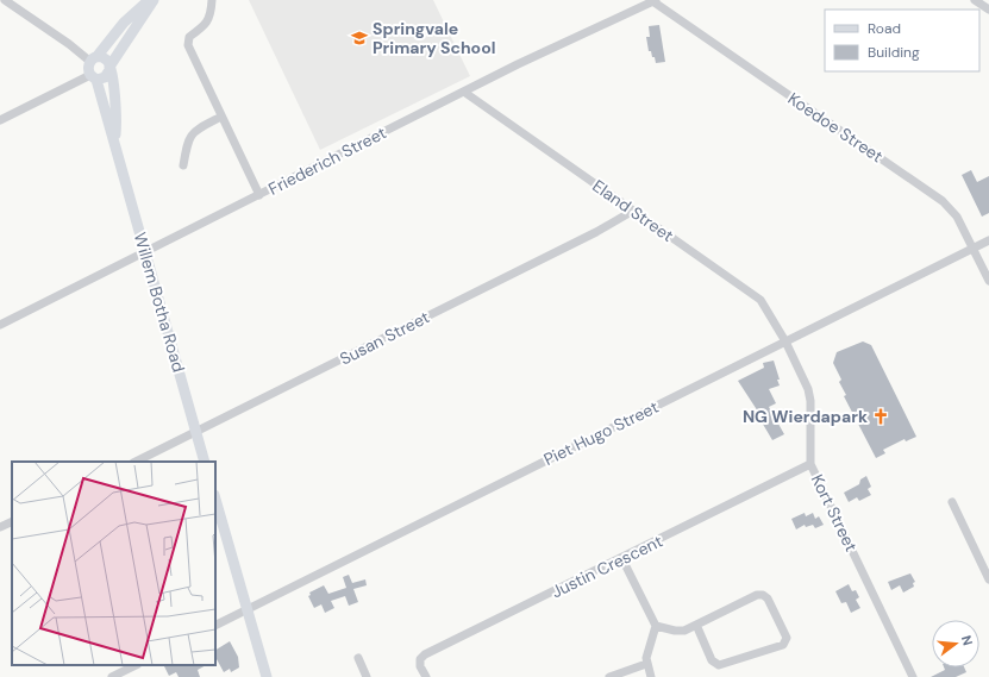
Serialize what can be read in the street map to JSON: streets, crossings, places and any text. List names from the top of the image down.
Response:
{
  "streets": {
    "street": [
      "Koedoe Street",
      "Friederich Street",
      "Eland Street",
      "Willem Botha Road",
      "Susan Street",
      "Piet Hugo Street",
      "Kort Street",
      "Justin Crescent"
    ]
  },
  "crossings": [
    ["Koedoe Street", "Friederich Street"],
    ["Koedoe Street", "Piet Hugo Street"],
    ["Friederich Street", "Eland Street"],
    ["Friederich Street", "Willem Botha Road"],
    ["Eland Street", "Susan Street"],
    ["Eland Street", "Piet Hugo Street"],
    ["Eland Street", "Kort Street"],
    ["Willem Botha Road", "Susan Street"],
    ["Piet Hugo Street", "Kort Street"],
    ["Kort Street", "Justin Crescent"]
  ],
  "places": {
    "school or university": ["Springvale Primary School"],
    "church": ["NG Wierdapark"]
  },
  "legend": ["Road", "Building"],
  "north": "right"
}
